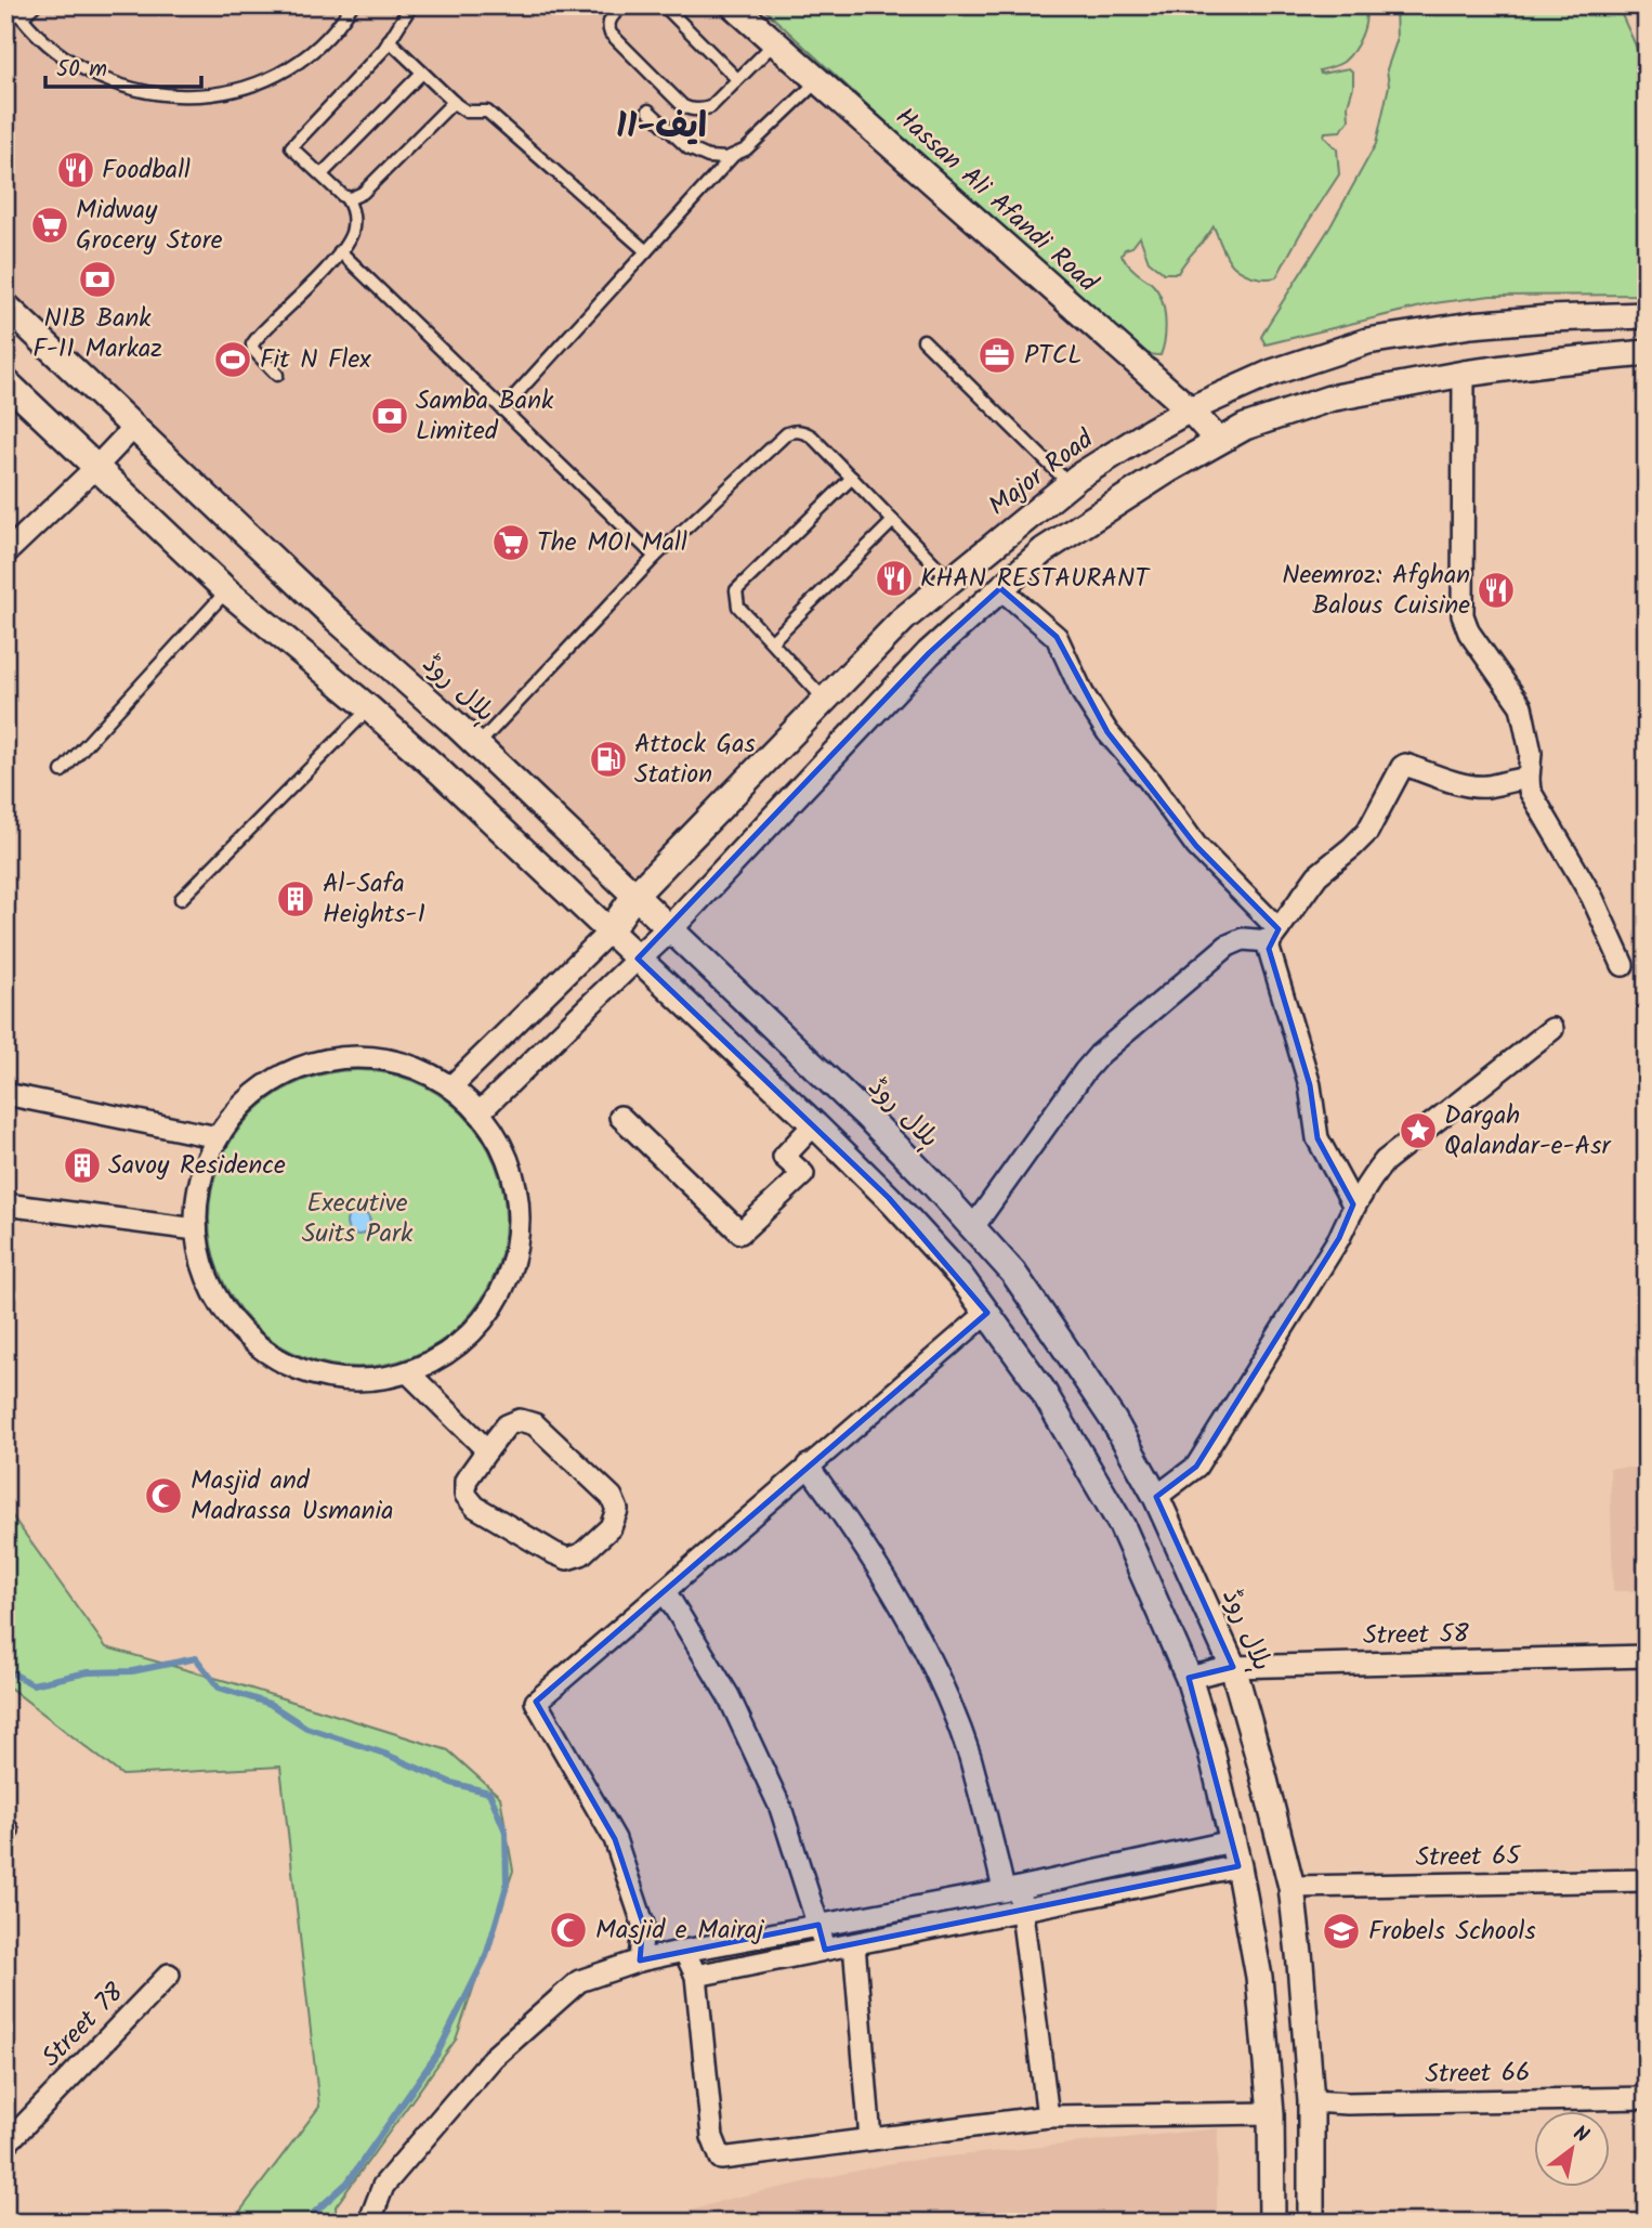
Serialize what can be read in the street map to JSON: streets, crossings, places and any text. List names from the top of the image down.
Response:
{
  "streets": {
    "street": [
      "Hassan Ali Afandi Road",
      "Major Road",
      "ہلال روڈ",
      "Street 58",
      "Street 65",
      "Street 78",
      "Street 66"
    ]
  },
  "crossings": [
    ["Hassan Ali Afandi Road", "Major Road"],
    ["Major Road", "ہلال روڈ"],
    ["ہلال روڈ", "Street 58"],
    ["ہلال روڈ", "Street 65"],
    ["ہلال روڈ", "Street 66"]
  ],
  "districts": ["ایف-11"],
  "parks": ["Executive Suits Park"],
  "places": {
    "restaurant": ["Foodball", "KHAN RESTAURANT", "Neemroz: Afghan Balous Cuisine"],
    "supermarket": ["Midway Grocery Store", "The MOI Mall"],
    "bank": ["NIB Bank F-11 Markaz", "Samba Bank Limited"],
    "office": ["PTCL"],
    "sports": ["Fit N Flex"],
    "fuel station": ["Attock Gas Station"],
    "building": ["Al-Safa Heights-1", "Savoy Residence"],
    "place": ["Dargah Qalandar-e-Asr"],
    "mosque": ["Masjid and Madrassa Usmania", "Masjid e Mairaj"],
    "school or university": ["Frobels Schools"]
  },
  "scale_bar": "50 m",
  "north": "top right"
}
